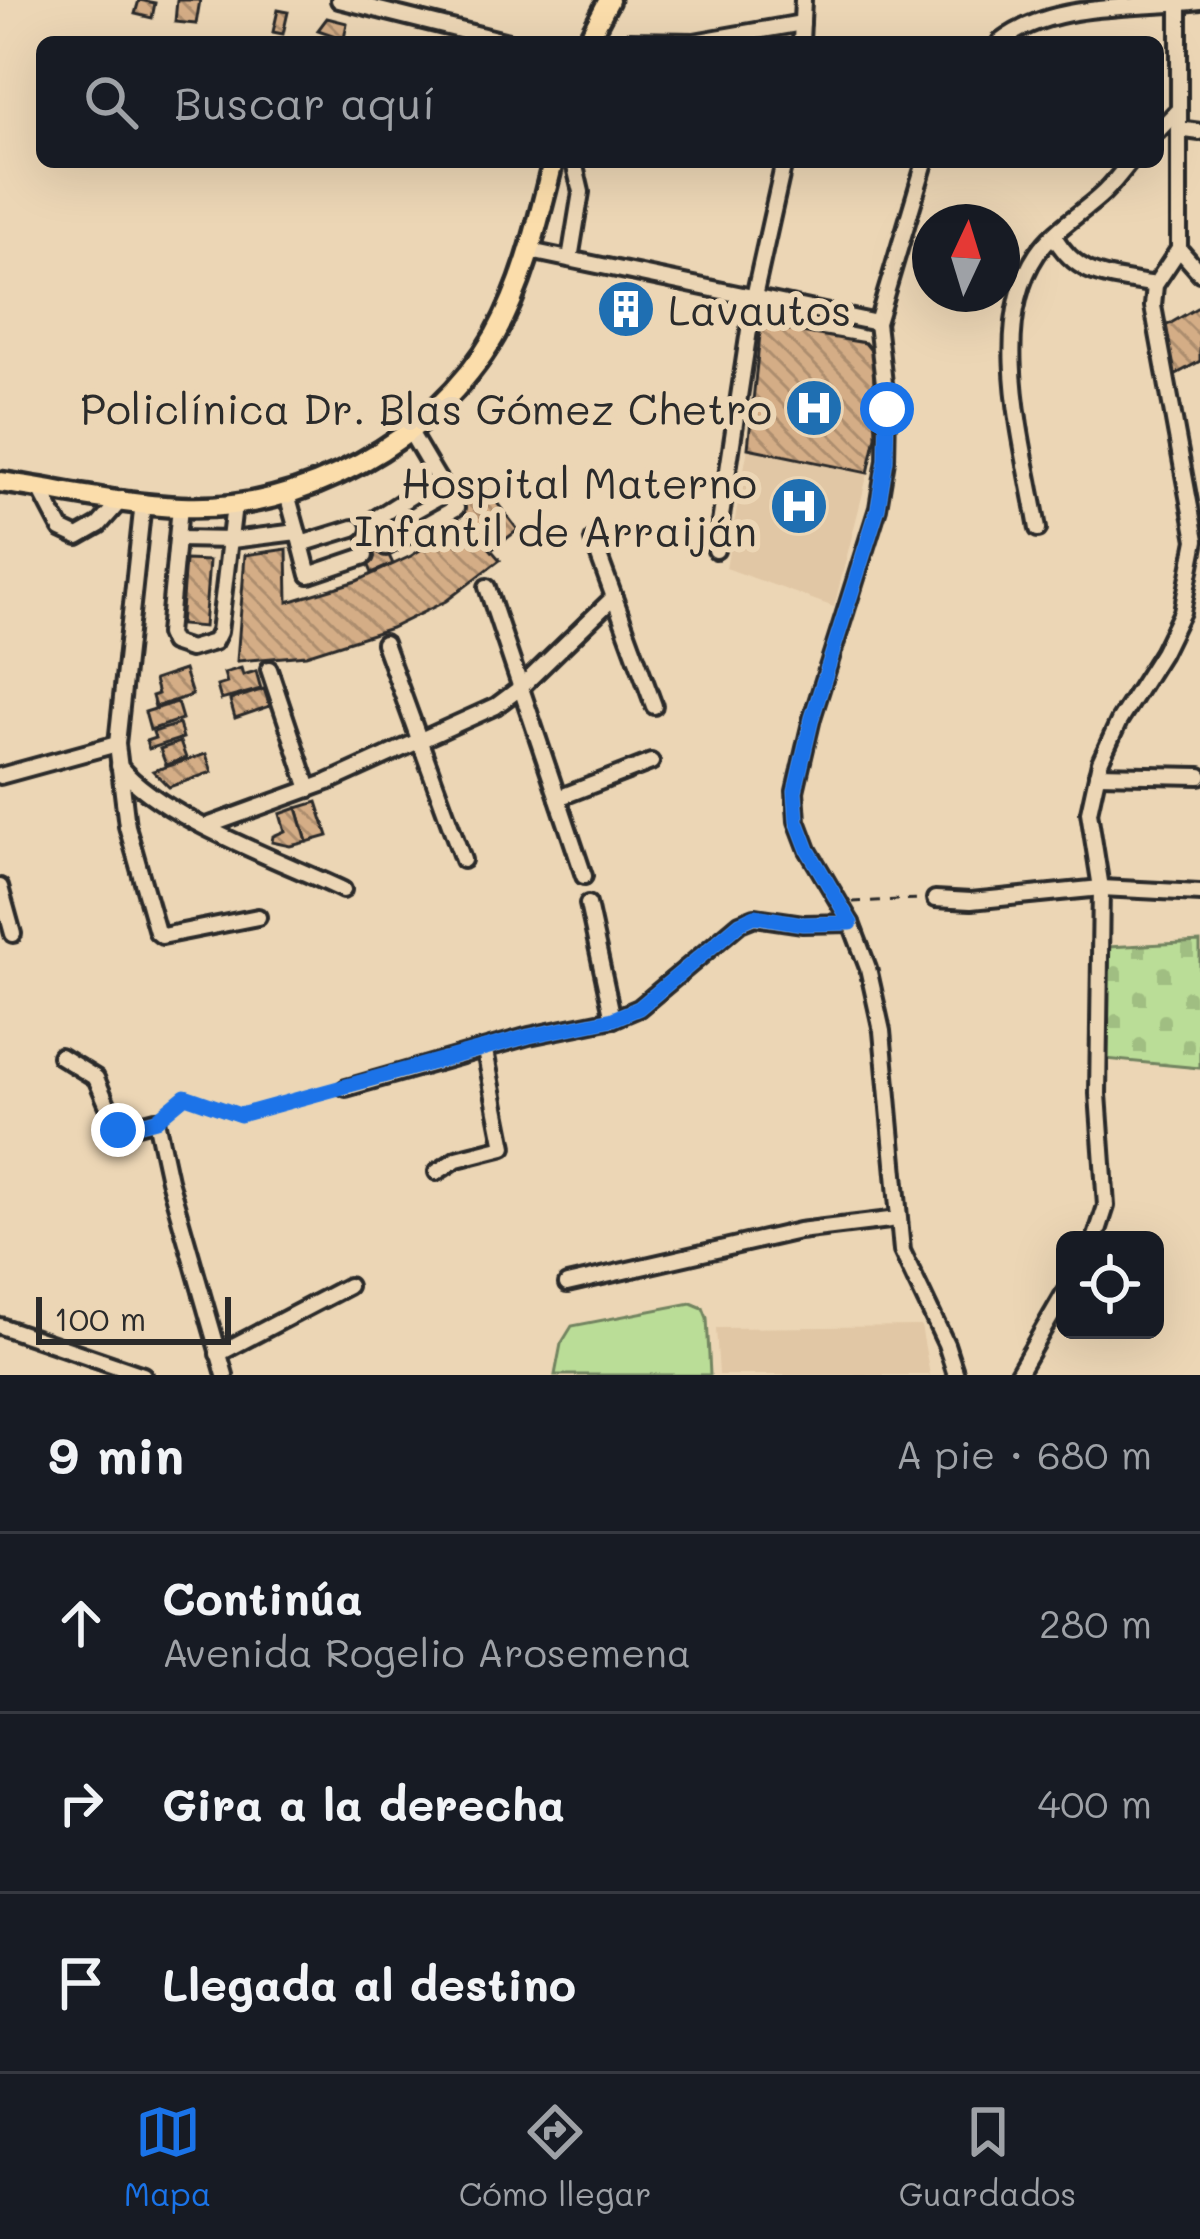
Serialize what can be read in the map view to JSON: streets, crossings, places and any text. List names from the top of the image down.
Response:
{
  "places": {
    "building": ["Lavautos"],
    "hospital": ["Policlínica Dr. Blas Gómez Chetro", "Hospital Materno Infantil de Arraiján"]
  },
  "scale_bar": "100 m",
  "north": "top",
  "page": {
    "search": "Buscar aquí",
    "scale": "100 m",
    "heading": ["9 min", "A pie · 680 m"],
    "list": [
      ["Continúa", "Avenida Rogelio Arosemena", "280 m"],
      ["Gira a la derecha", "400 m"],
      "Llegada al destino"
    ],
    "nav": ["Mapa", "Cómo llegar", "Guardados"]
  }
}
